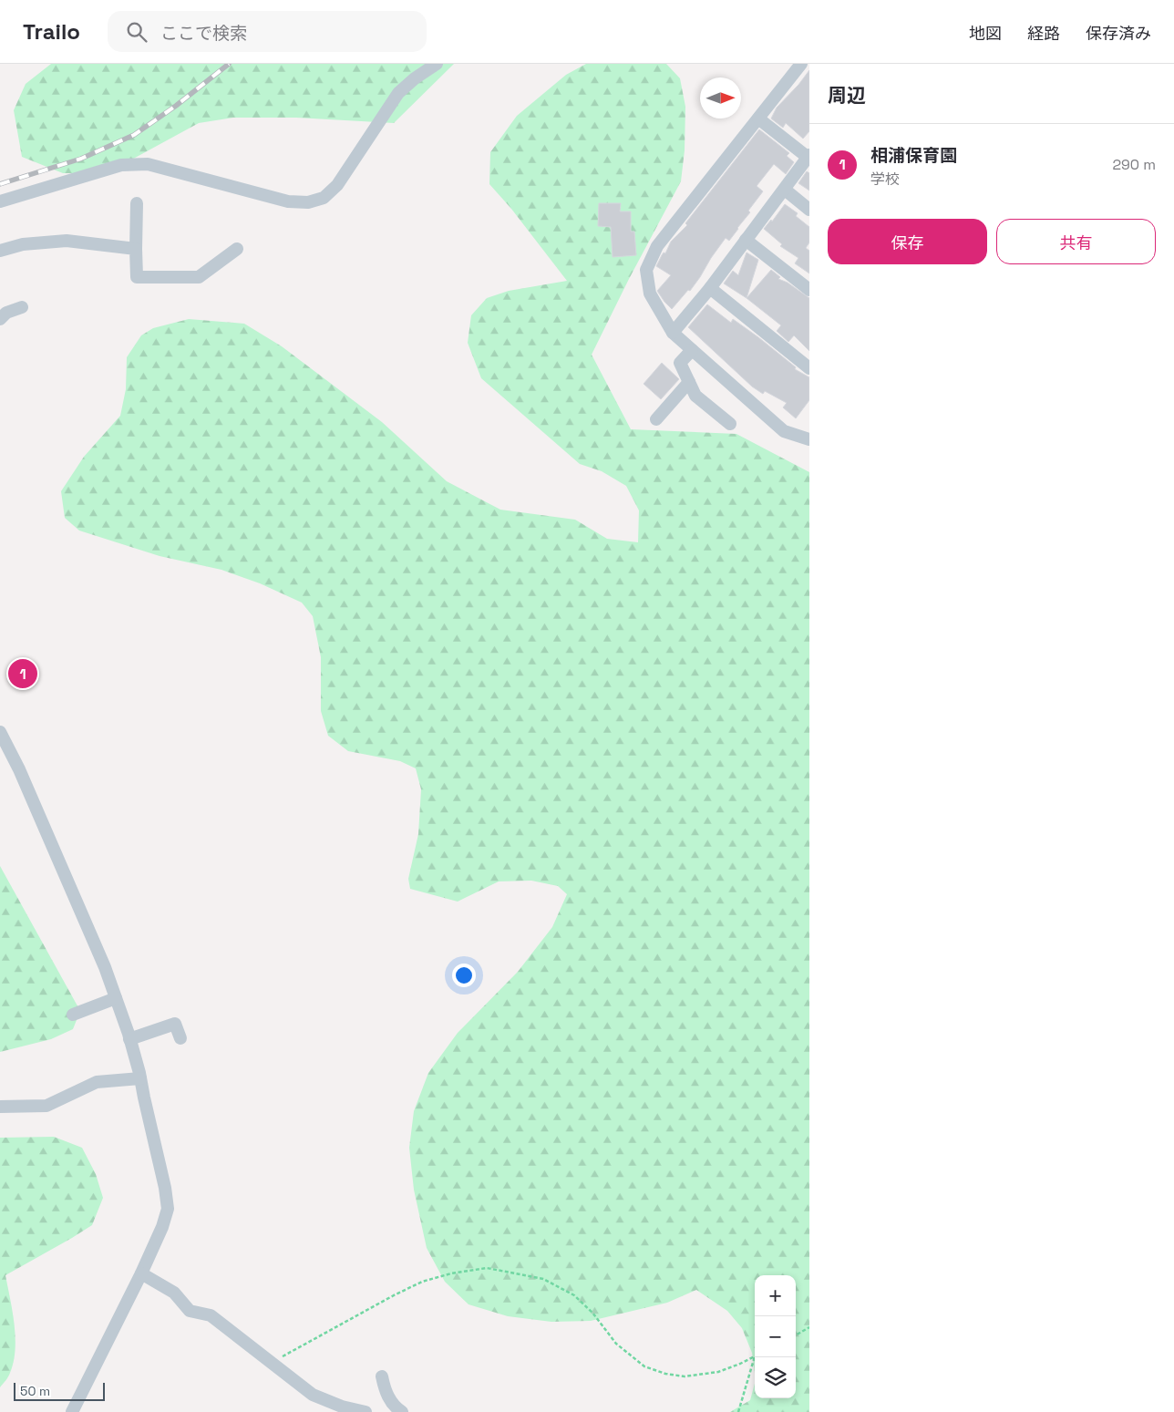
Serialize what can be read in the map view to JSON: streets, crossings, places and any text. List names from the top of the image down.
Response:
{
  "scale_bar": "50 m",
  "north": "right",
  "page": {
    "header": "Trailo",
    "search": "ここで検索",
    "nav": ["地図", "経路", "保存済み"],
    "heading": "周辺",
    "list": [
      {
        "mark": "1",
        "name": "相浦保育園",
        "note": "学校",
        "value": "290 m"
      }
    ],
    "buttons": ["保存", "共有"],
    "pins": "1",
    "map_buttons": ["+", "−"],
    "scale": "50 m"
  }
}
